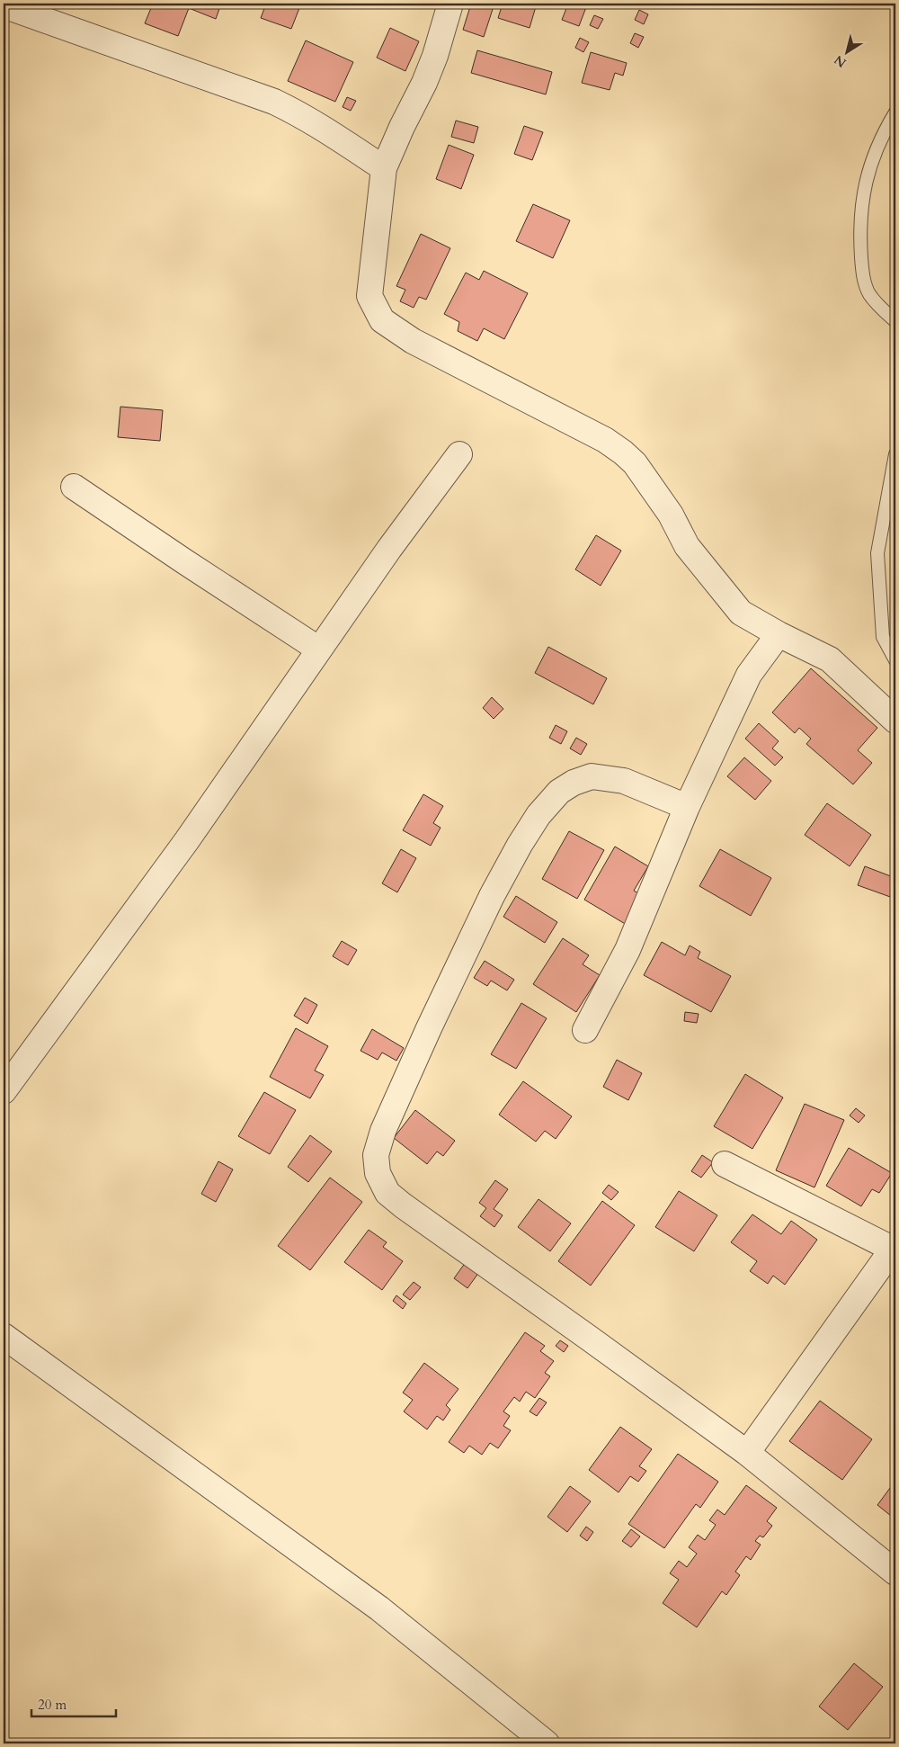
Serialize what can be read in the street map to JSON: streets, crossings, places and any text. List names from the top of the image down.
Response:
{
  "scale_bar": "20 m",
  "north": "bottom left"
}
